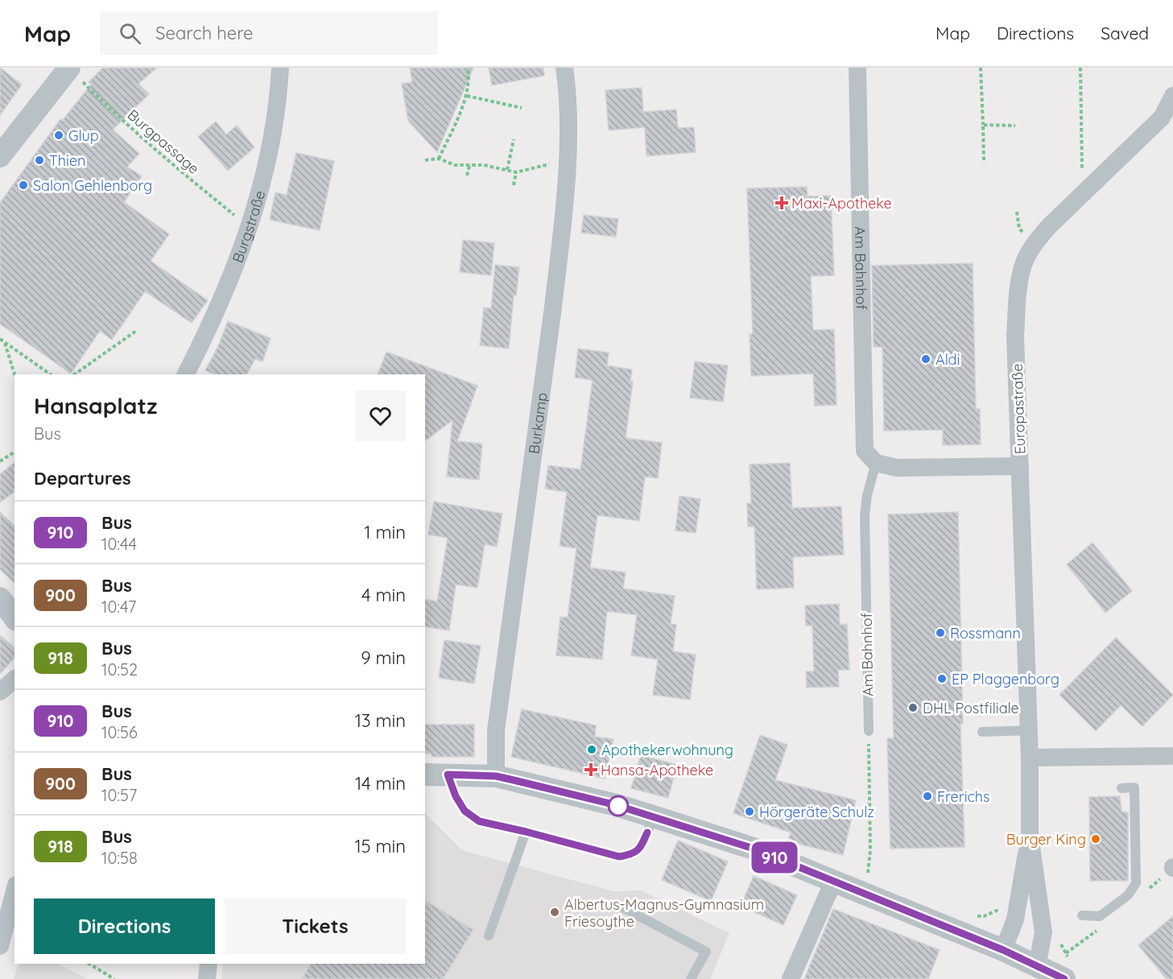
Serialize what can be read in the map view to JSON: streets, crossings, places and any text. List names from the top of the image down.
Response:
{
  "streets": {
    "street": [
      "Burgstraße",
      "Am Bahnhof",
      "Europastraße",
      "Burkamp"
    ],
    "path": ["Burgpassage"]
  },
  "crossings": [
    ["Burgpassage", "Burgstraße"]
  ],
  "places": {
    "other": [
      "Glup",
      "Thien",
      "Salon Gehlenborg",
      "Aldi",
      "Rossmann",
      "EP Plaggenborg",
      "DHL Postfiliale",
      "Apothekerwohnung",
      "Frerichs",
      "Hörgeräte Schulz",
      "Burger King",
      "Albertus-Magnus-Gymnasium Friesoythe"
    ],
    "health": ["Maxi-Apotheke", "Hansa-Apotheke"]
  },
  "lines": ["bus line 910"],
  "page": {
    "header": "Map",
    "search": "Search here",
    "nav": ["Map", "Directions", "Saved"],
    "on_map": "910",
    "heading": [
      ["Hansaplatz", "Bus"],
      "Departures"
    ],
    "list": [
      {
        "mark": "910",
        "name": "Bus",
        "note": "10:44",
        "value": "1 min"
      },
      {
        "mark": "900",
        "name": "Bus",
        "note": "10:47",
        "value": "4 min"
      },
      {
        "mark": "918",
        "name": "Bus",
        "note": "10:52",
        "value": "9 min"
      },
      {
        "mark": "910",
        "name": "Bus",
        "note": "10:56",
        "value": "13 min"
      },
      {
        "mark": "900",
        "name": "Bus",
        "note": "10:57",
        "value": "14 min"
      },
      {
        "mark": "918",
        "name": "Bus",
        "note": "10:58",
        "value": "15 min"
      }
    ],
    "buttons": ["Directions", "Tickets"]
  }
}
